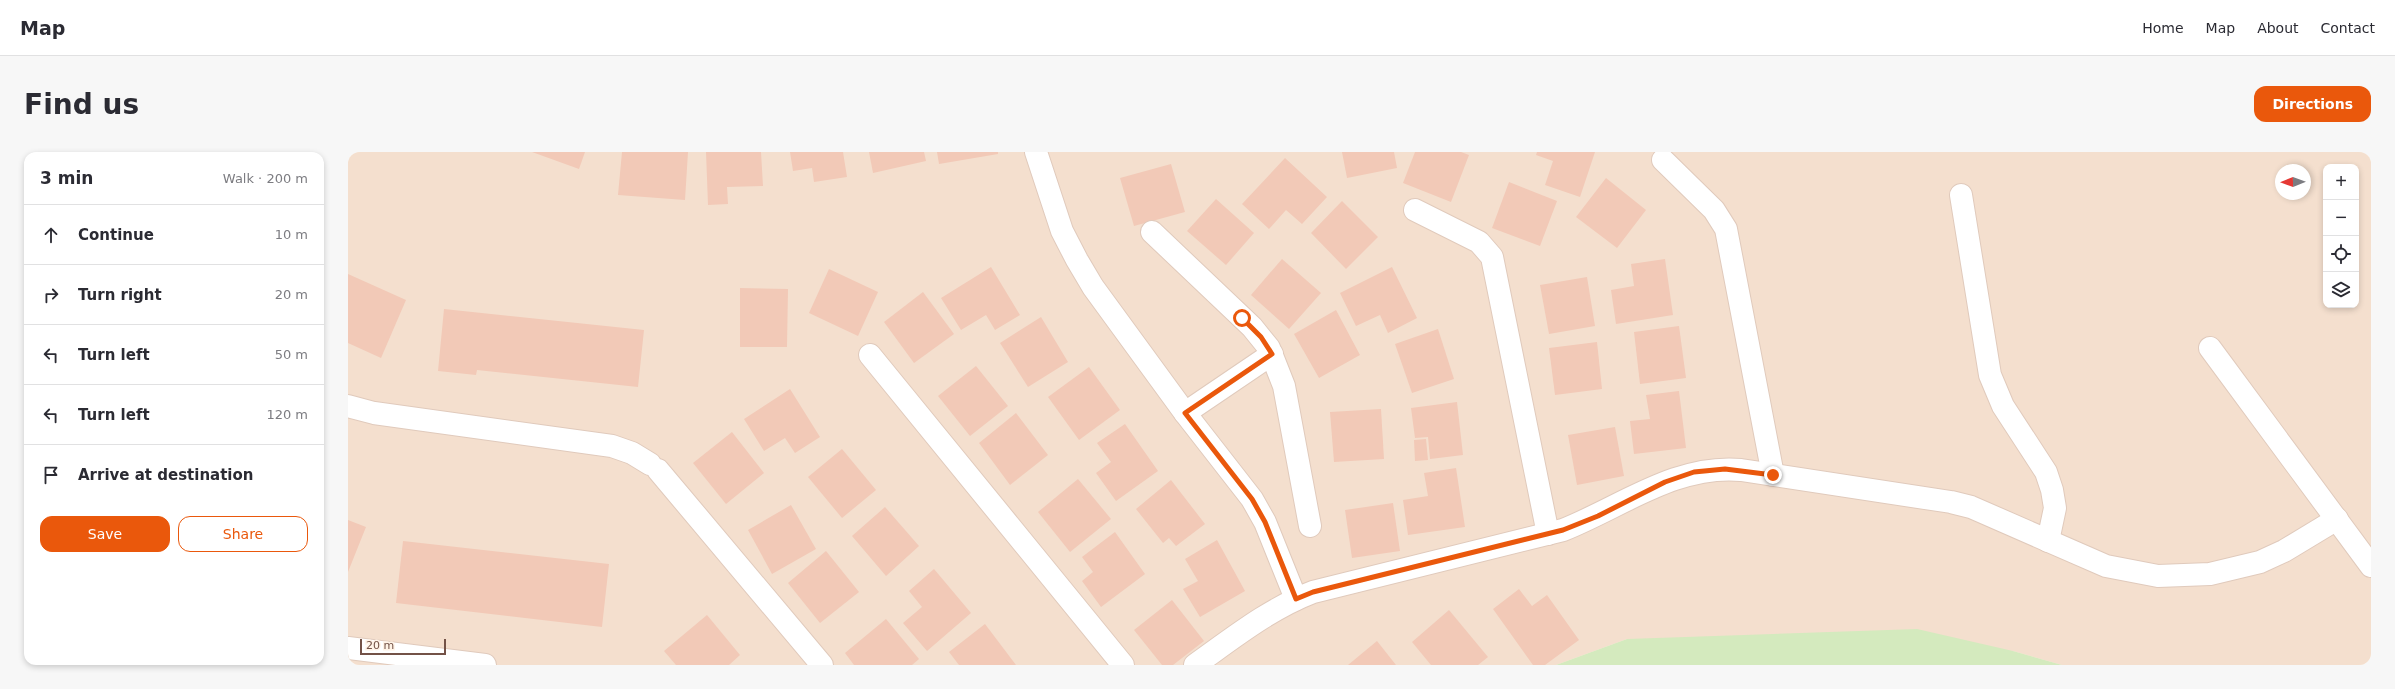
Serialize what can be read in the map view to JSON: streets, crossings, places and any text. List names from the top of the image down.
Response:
{
  "scale_bar": "20 m",
  "north": "left",
  "page": {
    "header": "Map",
    "nav": [
      "Home",
      "Map",
      "About",
      "Contact"
    ],
    "buttons": [
      "Directions",
      ["Save", "Share"]
    ],
    "title": "Find us",
    "heading": ["3 min", "Walk · 200 m"],
    "map_buttons": ["+", "−"],
    "list": [
      ["Continue", "10 m"],
      ["Turn right", "20 m"],
      ["Turn left", "50 m"],
      ["Turn left", "120 m"],
      "Arrive at destination"
    ],
    "scale": "20 m"
  }
}
